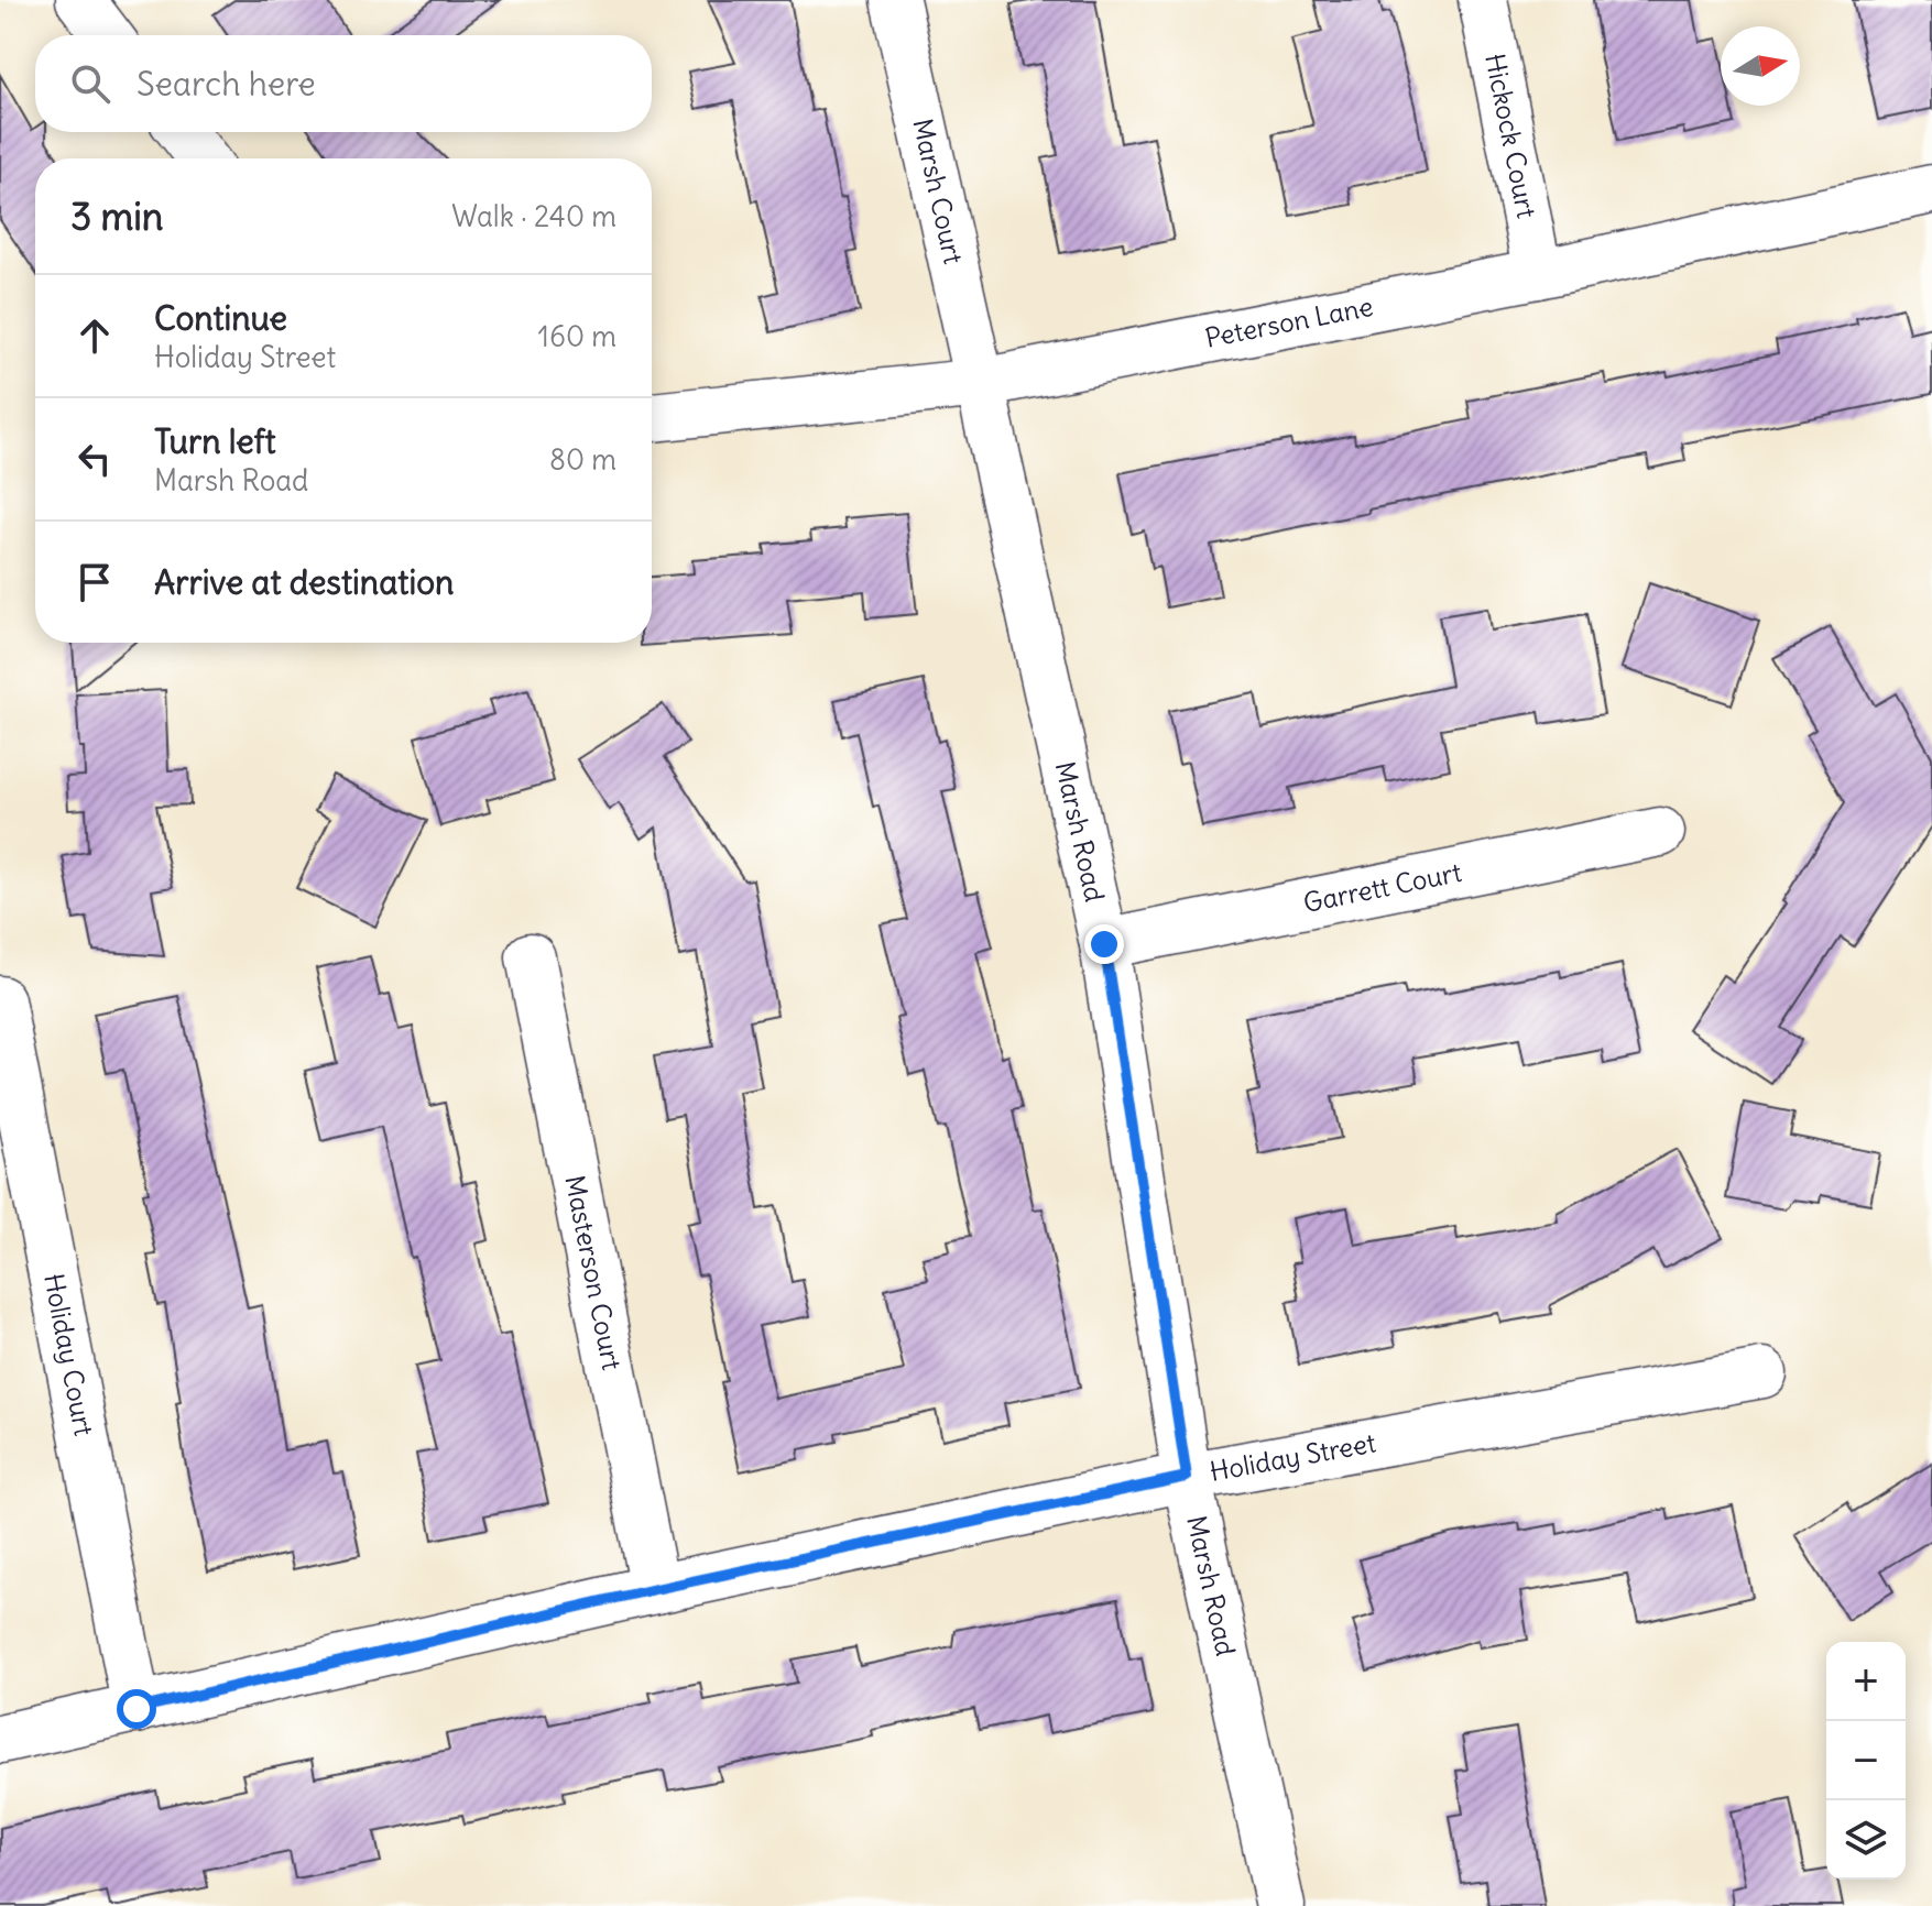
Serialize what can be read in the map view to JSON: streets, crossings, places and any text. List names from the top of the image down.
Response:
{
  "streets": {
    "street": [
      "Hickock Court",
      "Marsh Court",
      "Peterson Lane",
      "Marsh Road",
      "Garrett Court",
      "Masterson Court",
      "Holiday Court",
      "Holiday Street"
    ]
  },
  "crossings": [
    ["Hickock Court", "Peterson Lane"],
    ["Marsh Court", "Peterson Lane"],
    ["Marsh Court", "Marsh Road"],
    ["Peterson Lane", "Marsh Road"],
    ["Marsh Road", "Garrett Court"],
    ["Marsh Road", "Holiday Street"],
    ["Masterson Court", "Holiday Street"],
    ["Holiday Court", "Holiday Street"]
  ],
  "north": "right",
  "page": {
    "search": "Search here",
    "heading": ["3 min", "Walk · 240 m"],
    "list": [
      ["Continue", "Holiday Street", "160 m"],
      ["Turn left", "Marsh Road", "80 m"],
      "Arrive at destination"
    ],
    "map_buttons": ["+", "−"]
  }
}
